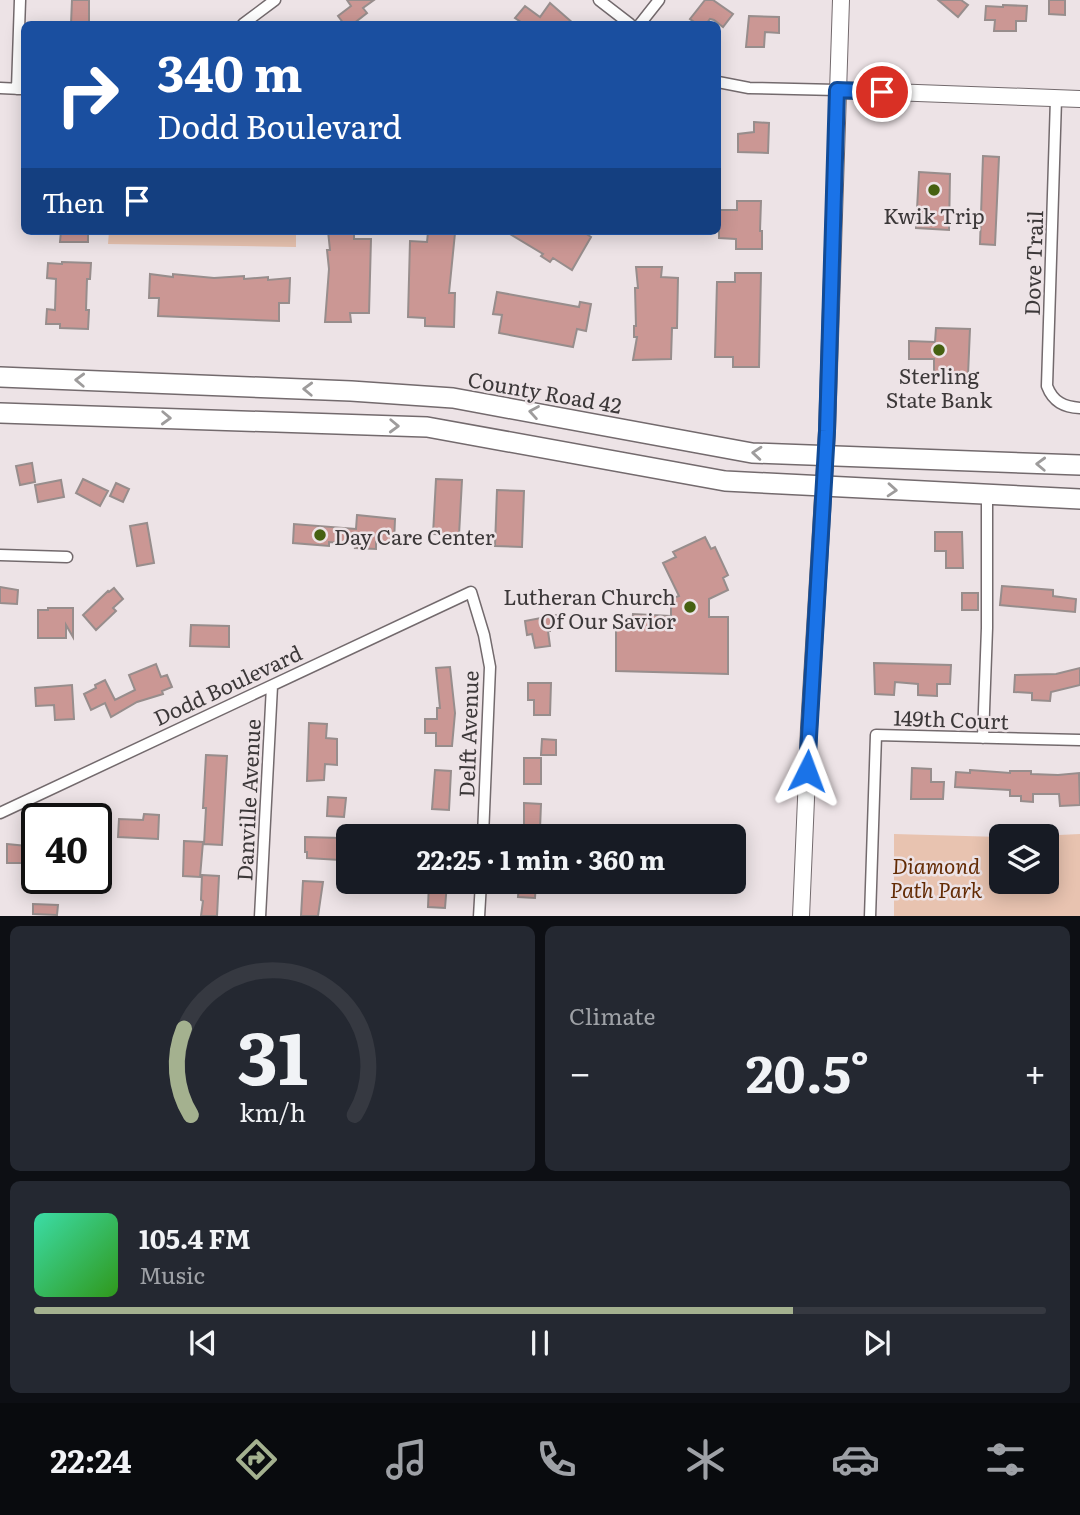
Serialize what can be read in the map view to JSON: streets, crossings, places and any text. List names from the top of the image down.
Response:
{
  "streets": {
    "highway": ["County Road 42"],
    "street": [
      "Dove Trail",
      "Dodd Boulevard",
      "149th Court",
      "Delft Avenue",
      "Danville Avenue"
    ]
  },
  "crossings": [
    ["Dodd Boulevard", "Delft Avenue"],
    ["Dodd Boulevard", "Danville Avenue"]
  ],
  "parks": ["Diamond Path Park"],
  "places": [
    "Kwik Trip",
    "Sterling State Bank",
    "Day Care Center",
    "Lutheran Church Of Our Savior"
  ],
  "page": {
    "turn": ["340 m", "Dodd Boulevard"],
    "then": "Then",
    "limit": "40",
    "trip": "22:25 · 1 min · 360 m",
    "tile": "Climate",
    "heat": ["−", "20.5°", "+"],
    "song": ["105.4 FM", "Music"],
    "tabs": "22:24",
    "gauge": ["31", "km/h"]
  }
}
